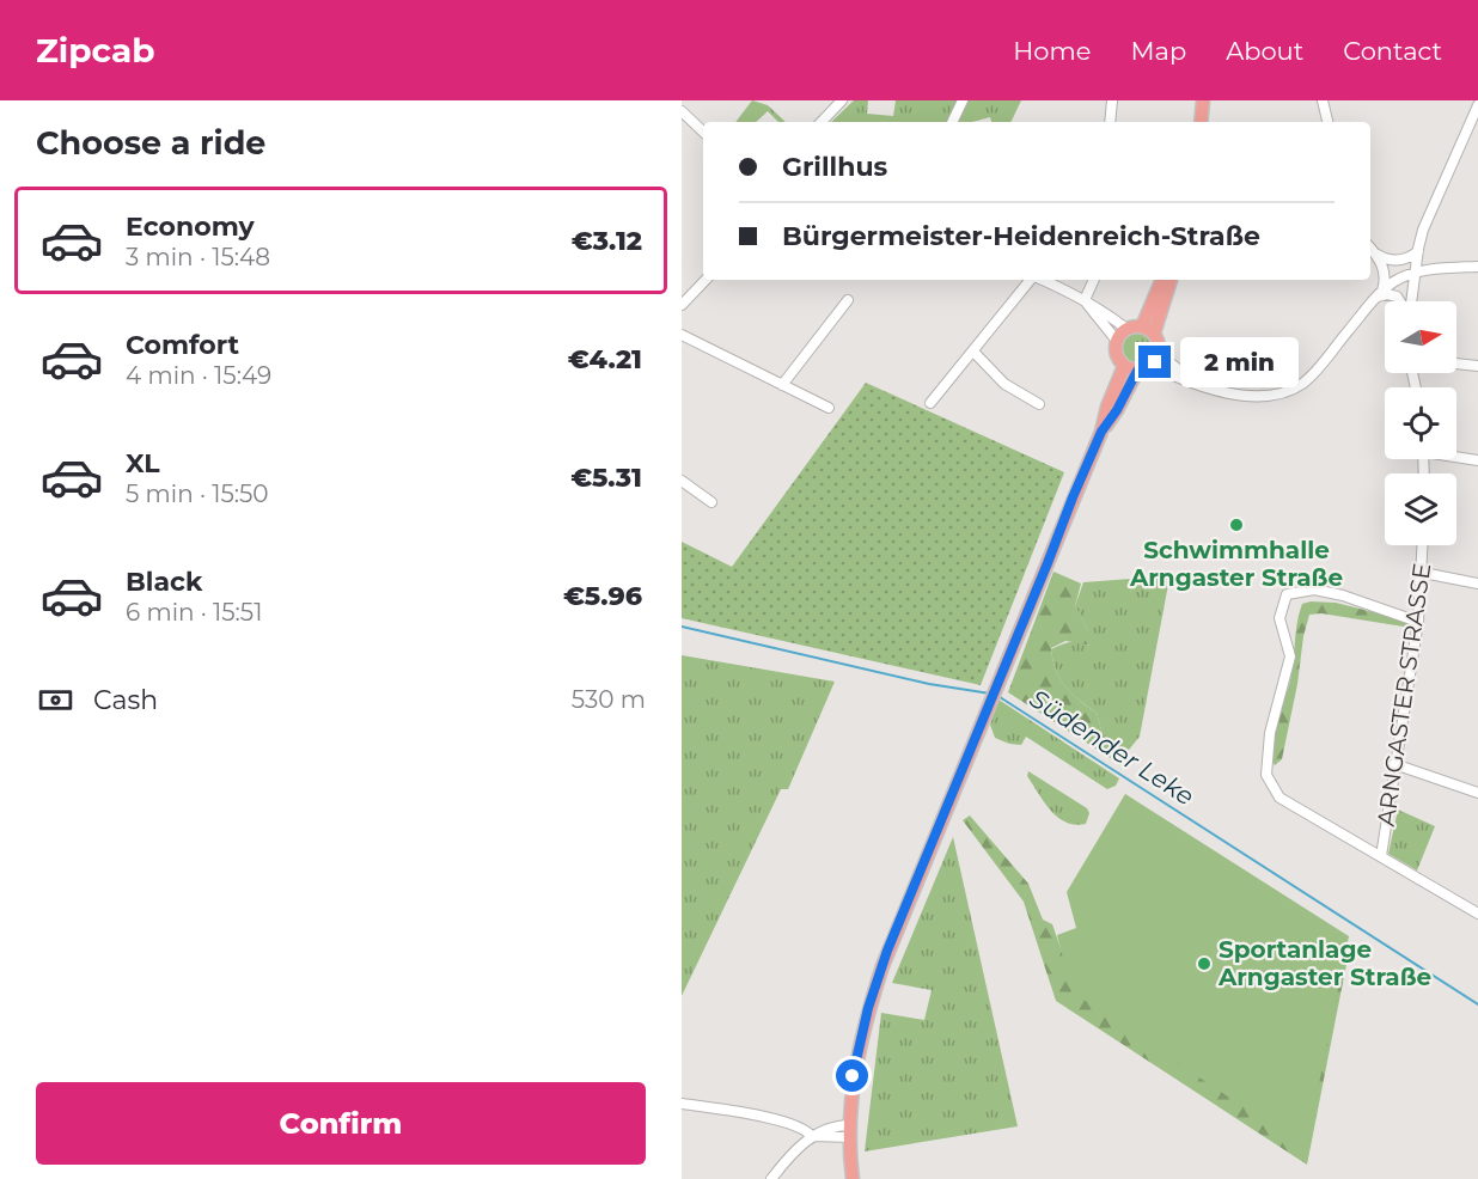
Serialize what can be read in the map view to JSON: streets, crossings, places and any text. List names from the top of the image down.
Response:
{
  "streets": {
    "street": ["ARNGASTER STRASSE"]
  },
  "water": ["Südender Leke"],
  "places": ["Schwimmhalle Arngaster Straße", "Sportanlage Arngaster Straße"],
  "north": "right",
  "page": {
    "header": "Zipcab",
    "nav": [
      "Home",
      "Map",
      "About",
      "Contact"
    ],
    "heading": "Choose a ride",
    "banner": ["Grillhus", "Bürgermeister-Heidenreich-Straße"],
    "list": [
      {
        "name": "Economy",
        "note": "3 min · 15:48",
        "value": "€3.12"
      },
      {
        "name": "Comfort",
        "note": "4 min · 15:49",
        "value": "€4.21"
      },
      {
        "name": "XL",
        "note": "5 min · 15:50",
        "value": "€5.31"
      },
      {
        "name": "Black",
        "note": "6 min · 15:51",
        "value": "€5.96"
      }
    ],
    "bubble": "2 min",
    "pay": ["Cash", "530 m"],
    "buttons": "Confirm"
  }
}
